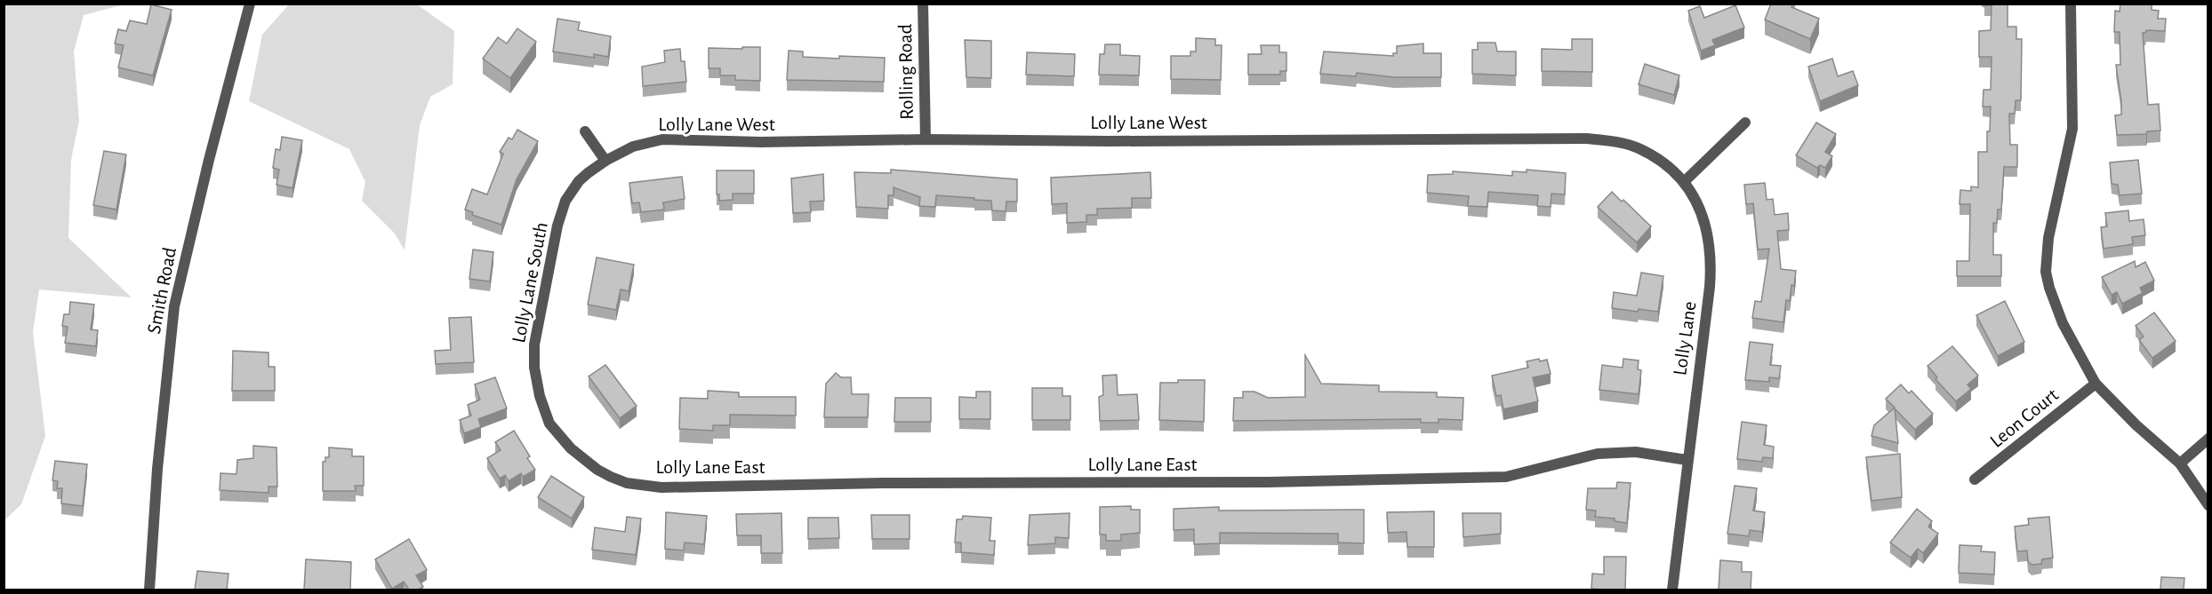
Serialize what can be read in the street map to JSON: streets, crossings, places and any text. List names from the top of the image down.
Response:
{
  "streets": {
    "street": [
      "Rolling Road",
      "Lolly Lane West",
      "Lolly Lane South",
      "Smith Road",
      "Lolly Lane",
      "Leon Court",
      "Lolly Lane East"
    ]
  },
  "crossings": [
    ["Rolling Road", "Lolly Lane West"],
    ["Lolly Lane West", "Lolly Lane South"],
    ["Lolly Lane West", "Lolly Lane"],
    ["Lolly Lane South", "Lolly Lane East"],
    ["Lolly Lane", "Lolly Lane East"]
  ]
}
